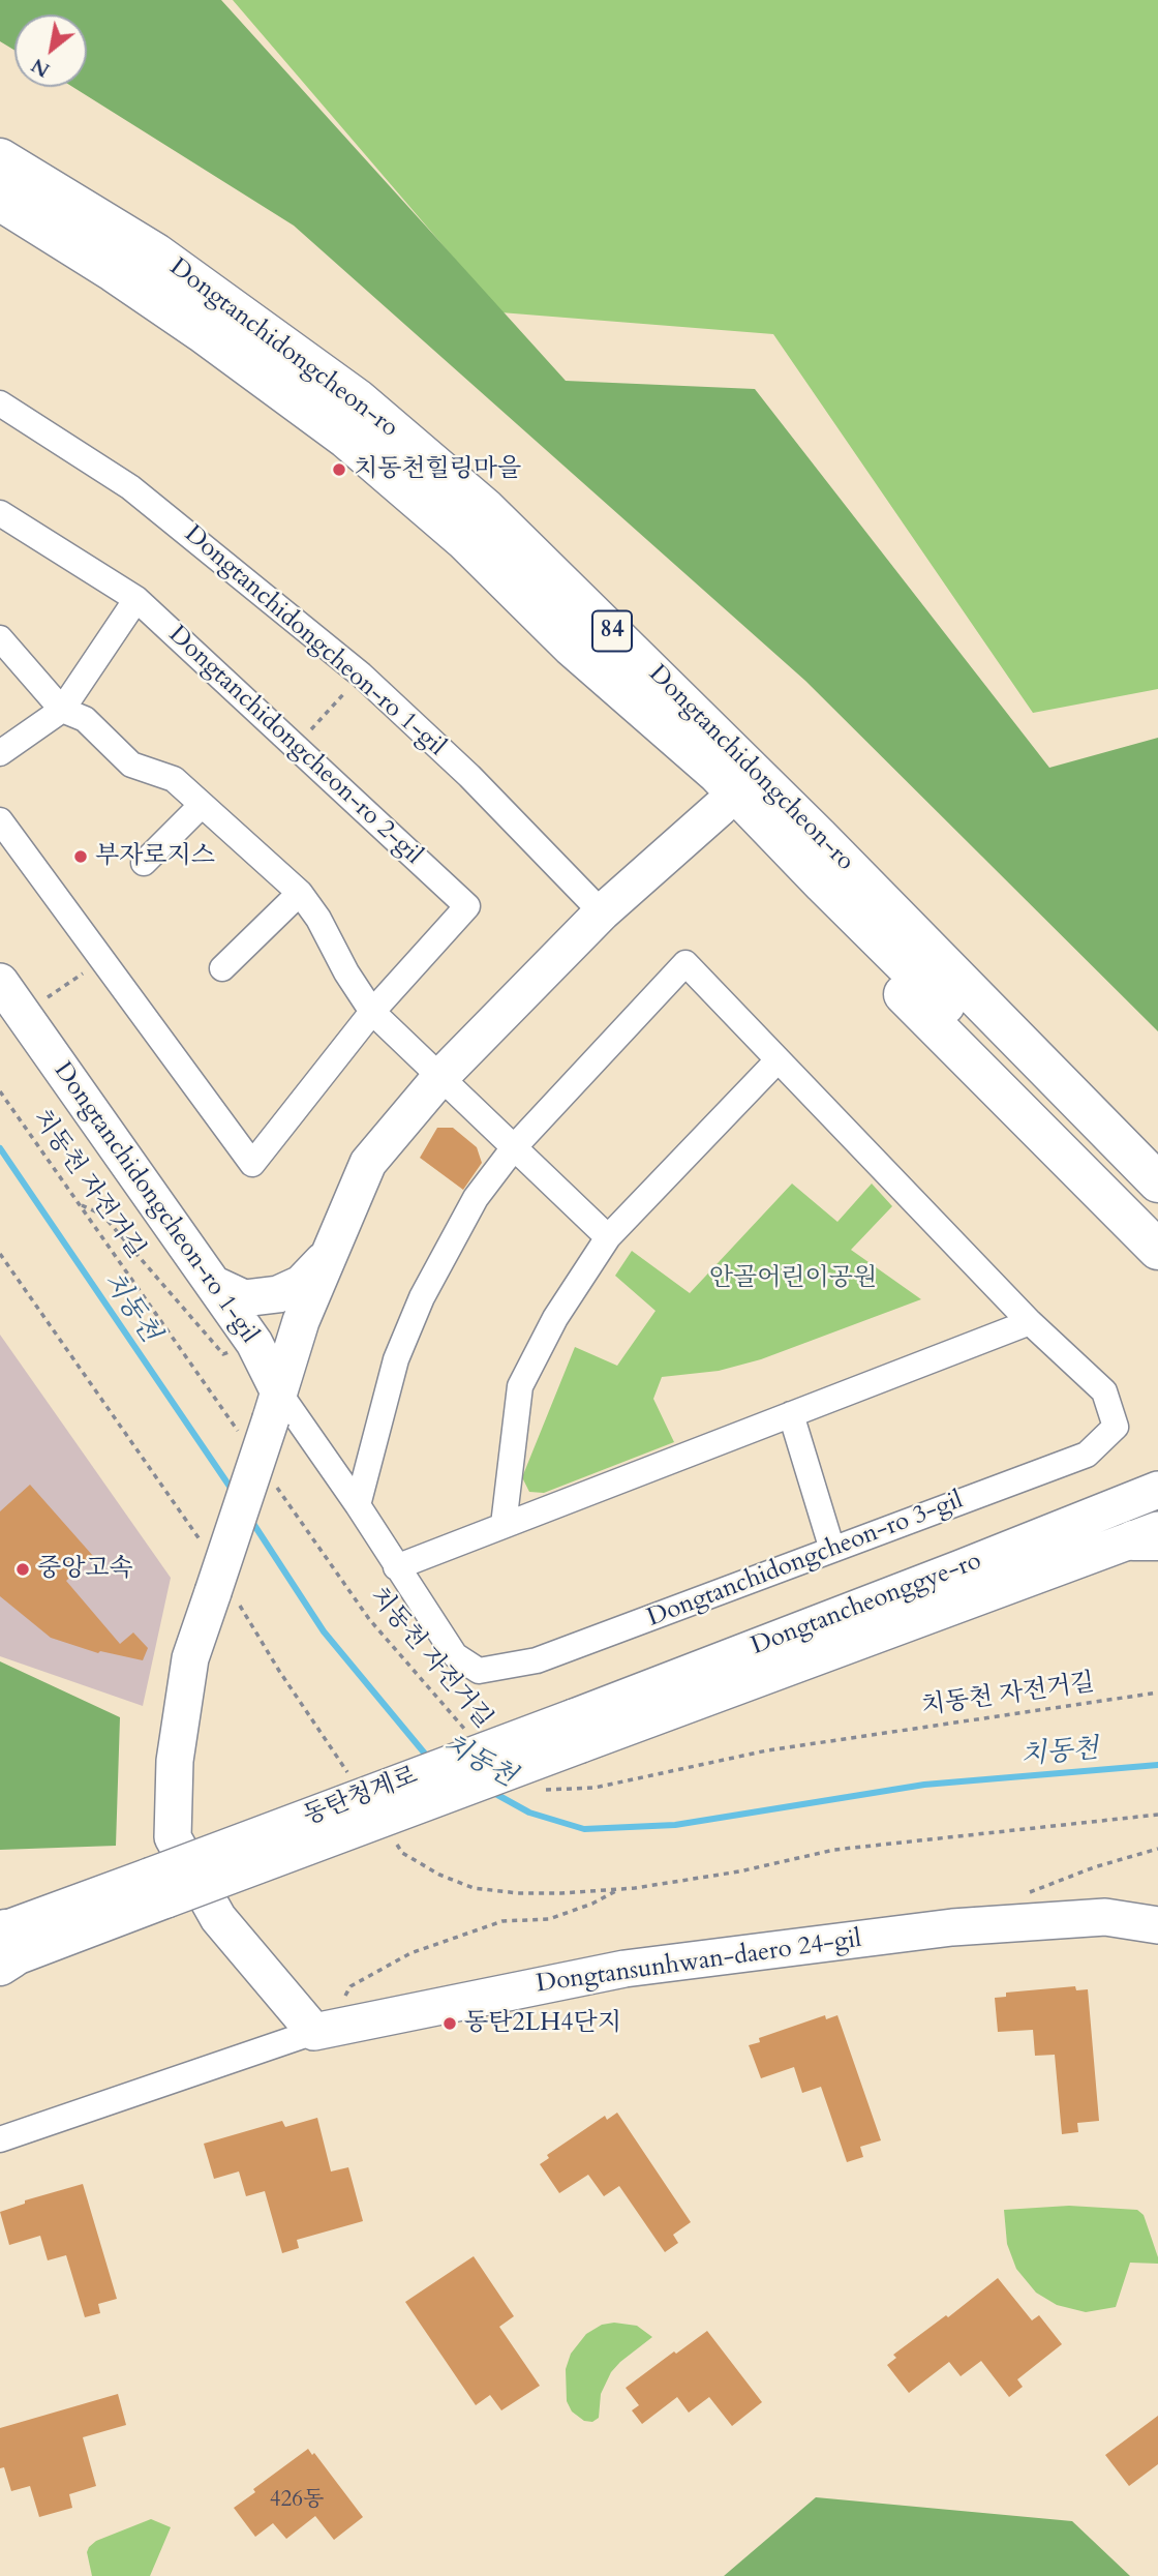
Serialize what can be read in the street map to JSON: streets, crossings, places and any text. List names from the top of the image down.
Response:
{
  "streets": {
    "main road": ["Dongtanchidongcheon-ro", "84"],
    "street": [
      "Dongtanchidongcheon-ro 1-gil",
      "Dongtanchidongcheon-ro 2-gil",
      "Dongtanchidongcheon-ro 3-gil",
      "Dongtancheonggye-ro",
      "동탄청계로",
      "Dongtansunhwan-daero 24-gil"
    ],
    "path": ["치동천 자전거길"]
  },
  "crossings": [
    ["Dongtanchidongcheon-ro 1-gil", "치동천 자전거길"],
    ["Dongtanchidongcheon-ro 1-gil", "Dongtanchidongcheon-ro 3-gil"],
    ["치동천 자전거길", "Dongtanchidongcheon-ro 3-gil"],
    ["Dongtancheonggye-ro", "동탄청계로"]
  ],
  "water": ["치동천"],
  "parks": ["안골어린이공원"],
  "places": [
    "치동천힐링마을",
    "부자로지스",
    "중앙고속",
    "동탄2LH4단지"
  ],
  "house_numbers": ["426동"],
  "north": "bottom left"
}
